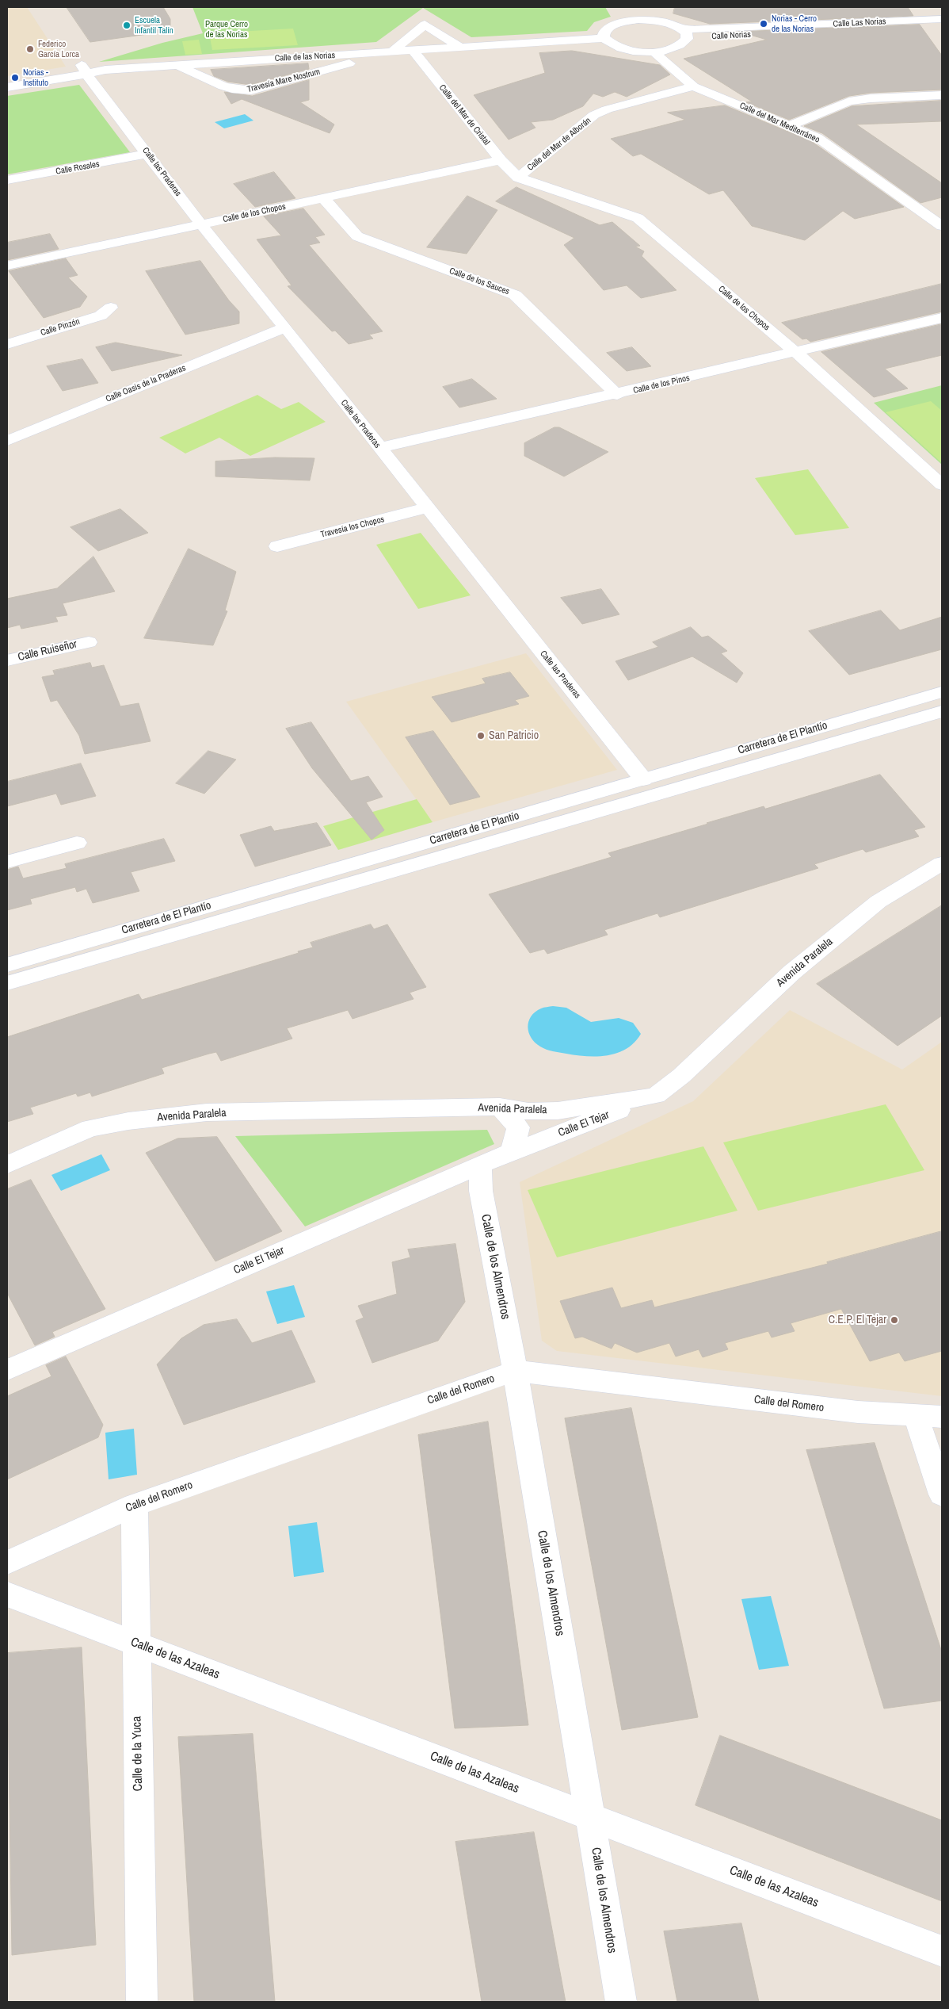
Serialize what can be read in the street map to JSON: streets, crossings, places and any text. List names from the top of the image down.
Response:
{
  "streets": {
    "street": [
      "Calle Las Norias",
      "Calle Norias",
      "Calle de las Norias",
      "Travesía Mare Nostrum",
      "Calle del Mar de Cristal",
      "Calle del Mar Mediterráneo",
      "Calle del Mar de Alborán",
      "Calle Rosales",
      "Calle las Praderas",
      "Calle de los Chopos",
      "Calle de los Sauces",
      "Calle Pinzón",
      "Calle Oasis de la Praderas",
      "Calle de los Pinos",
      "Travesía los Chopos",
      "Calle Ruiseñor",
      "Carretera de El Plantío",
      "Avenida Paralela",
      "Calle El Tejar",
      "Calle de los Almendros",
      "Calle del Romero",
      "Calle de las Azaleas",
      "Calle de la Yuca"
    ]
  },
  "crossings": [
    ["Calle Las Norias", "Calle Norias"],
    ["Calle de las Norias", "Travesía Mare Nostrum"],
    ["Calle de las Norias", "Calle del Mar de Cristal"],
    ["Calle de las Norias", "Calle las Praderas"],
    ["Calle del Mar de Cristal", "Calle del Mar de Alborán"],
    ["Calle del Mar de Cristal", "Calle de los Chopos"],
    ["Calle del Mar Mediterráneo", "Calle del Mar de Alborán"],
    ["Calle del Mar de Alborán", "Calle de los Chopos"],
    ["Calle Rosales", "Calle las Praderas"],
    ["Calle las Praderas", "Calle de los Chopos"],
    ["Calle las Praderas", "Calle Oasis de la Praderas"],
    ["Calle las Praderas", "Calle de los Pinos"],
    ["Calle las Praderas", "Travesía los Chopos"],
    ["Calle las Praderas", "Carretera de El Plantío"],
    ["Calle de los Chopos", "Calle de los Sauces"],
    ["Calle de los Chopos", "Calle de los Pinos"],
    ["Calle de los Sauces", "Calle de los Pinos"],
    ["Avenida Paralela", "Calle El Tejar"],
    ["Calle El Tejar", "Calle de los Almendros"],
    ["Calle de los Almendros", "Calle del Romero"],
    ["Calle de los Almendros", "Calle de las Azaleas"],
    ["Calle del Romero", "Calle de la Yuca"],
    ["Calle de las Azaleas", "Calle de la Yuca"]
  ],
  "parks": ["Parque Cerro de las Norias"],
  "places": [
    "Norias - Cerro de las Norias",
    "Escuela Infantil Talín",
    "Federico García Lorca",
    "Norias - Instituto",
    "San Patricio",
    "C.E.P. El Tejar"
  ]
}
